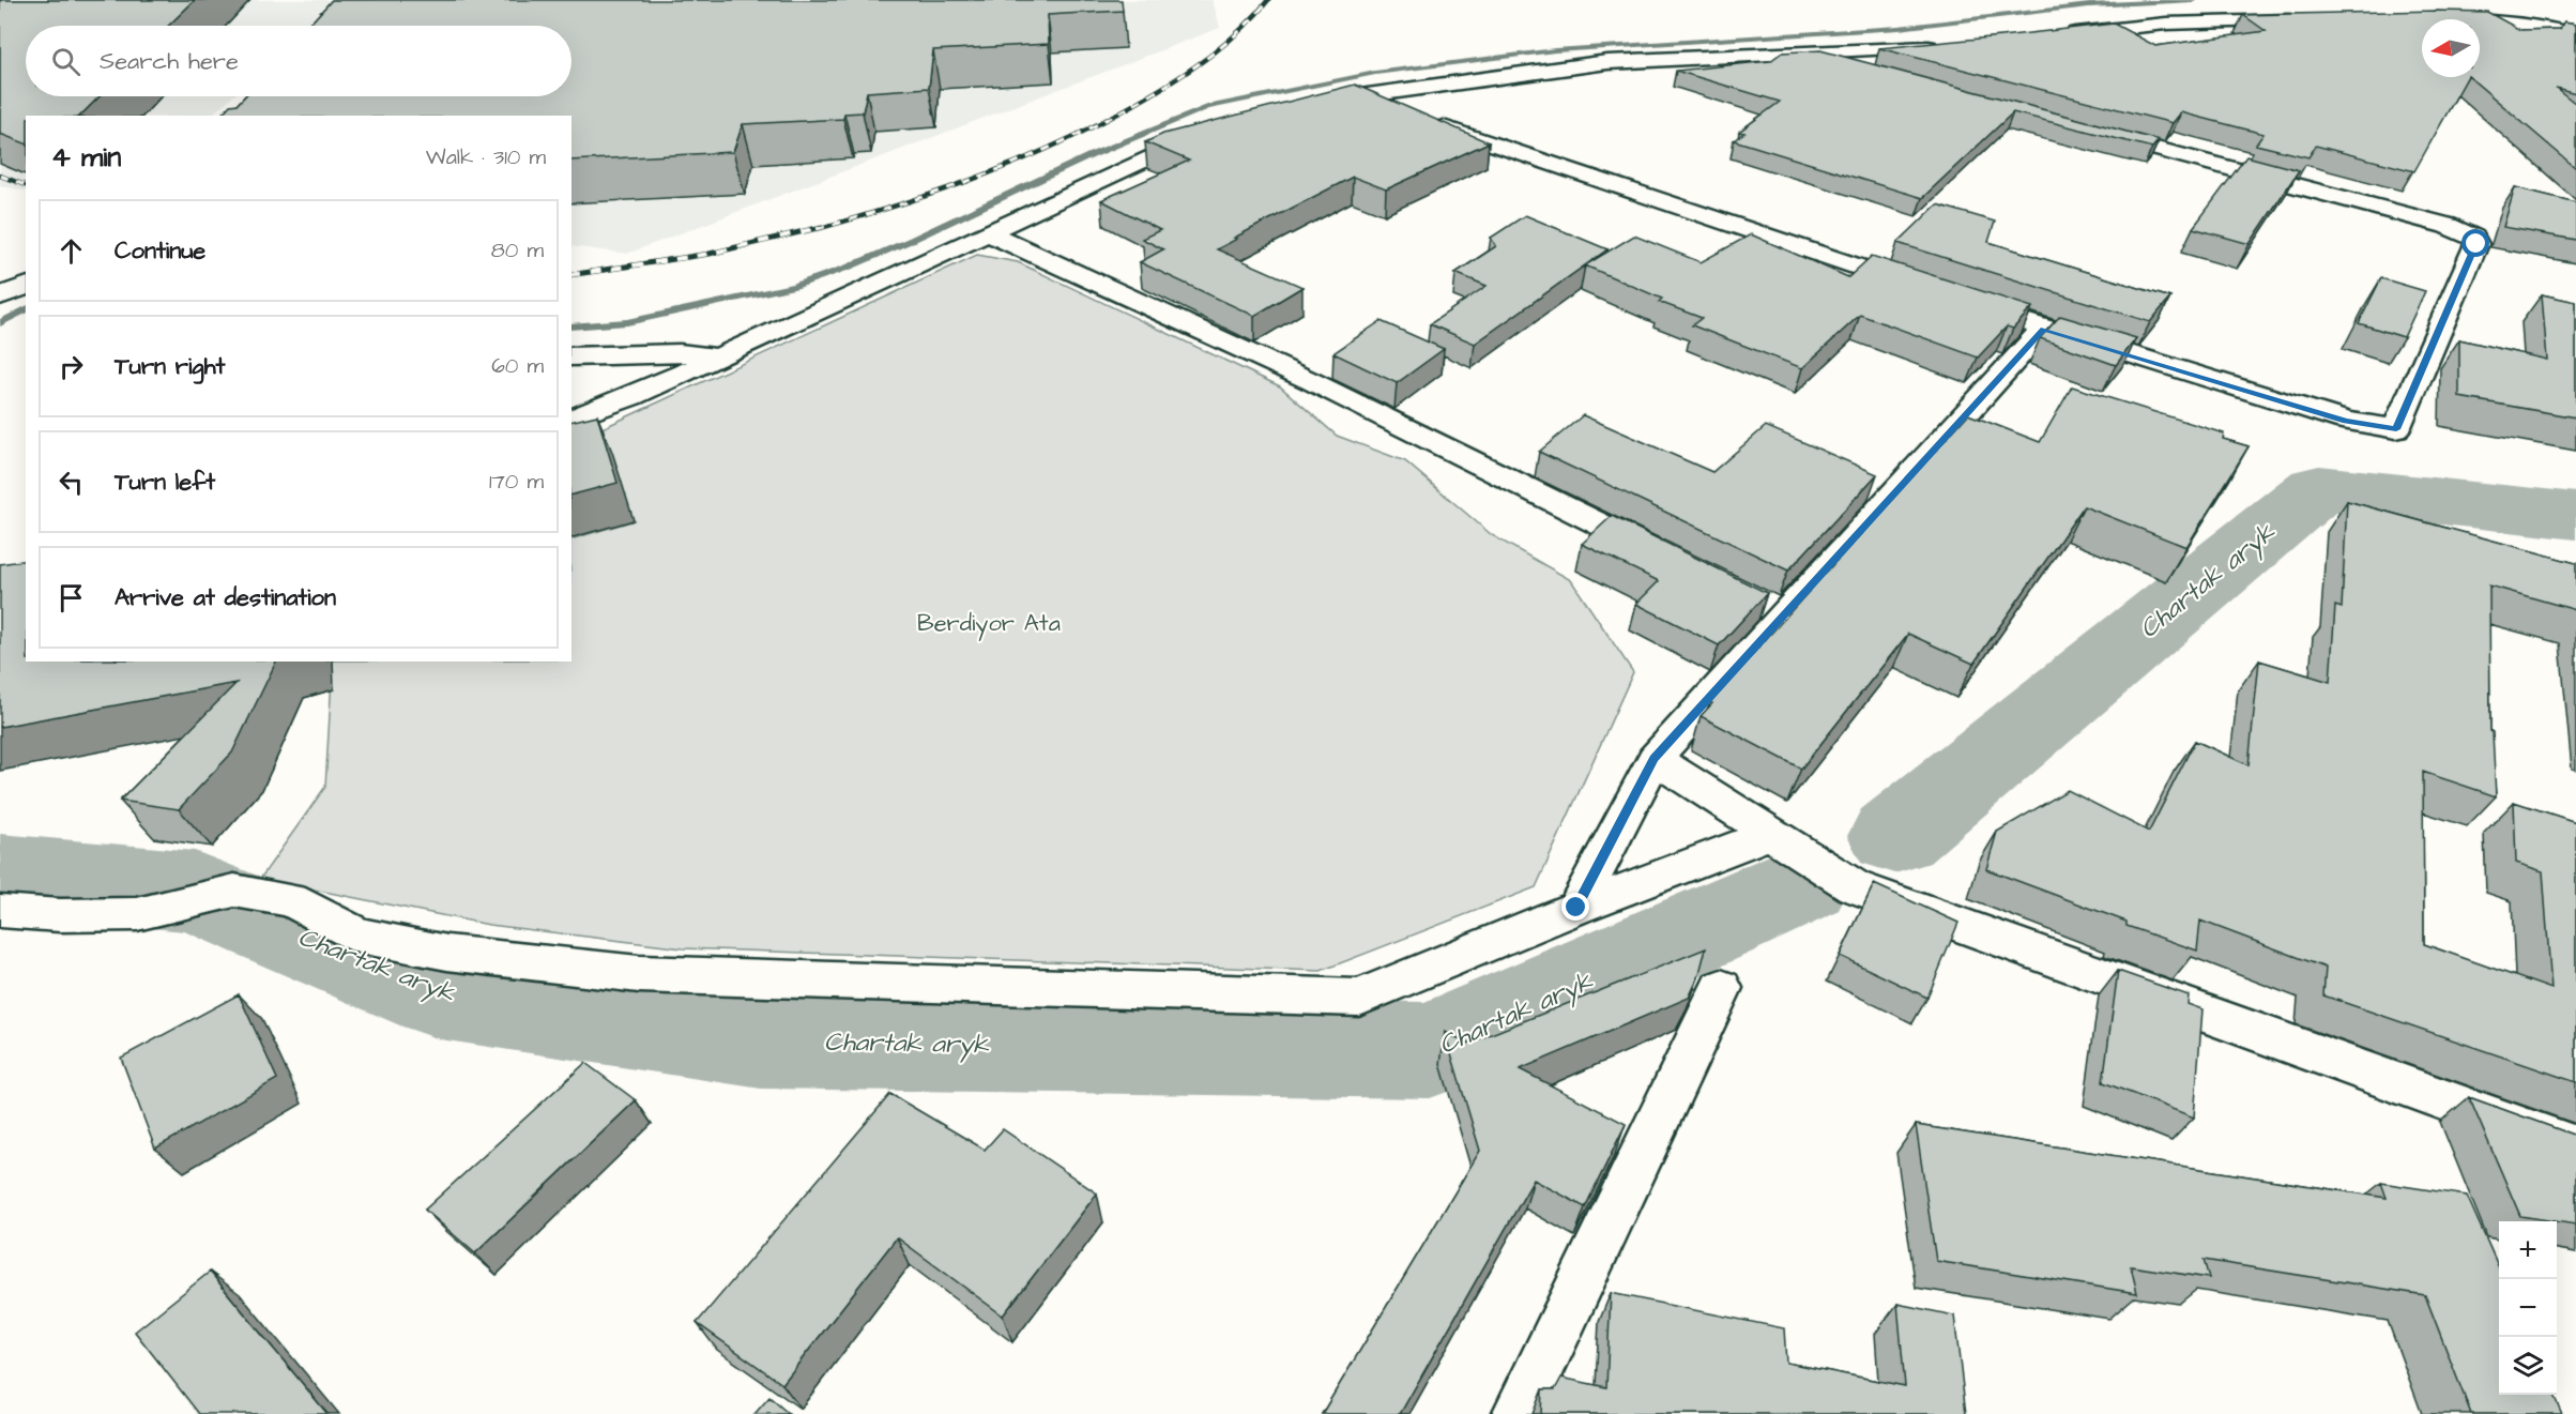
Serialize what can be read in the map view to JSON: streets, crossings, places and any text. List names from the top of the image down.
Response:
{
  "water": ["Chartak aryk"],
  "parks": ["Berdiyor Ata"],
  "north": "left",
  "page": {
    "search": "Search here",
    "heading": ["4 min", "Walk · 310 m"],
    "list": [
      ["Continue", "80 m"],
      ["Turn right", "60 m"],
      ["Turn left", "170 m"],
      "Arrive at destination"
    ],
    "map_buttons": ["+", "−"]
  }
}
